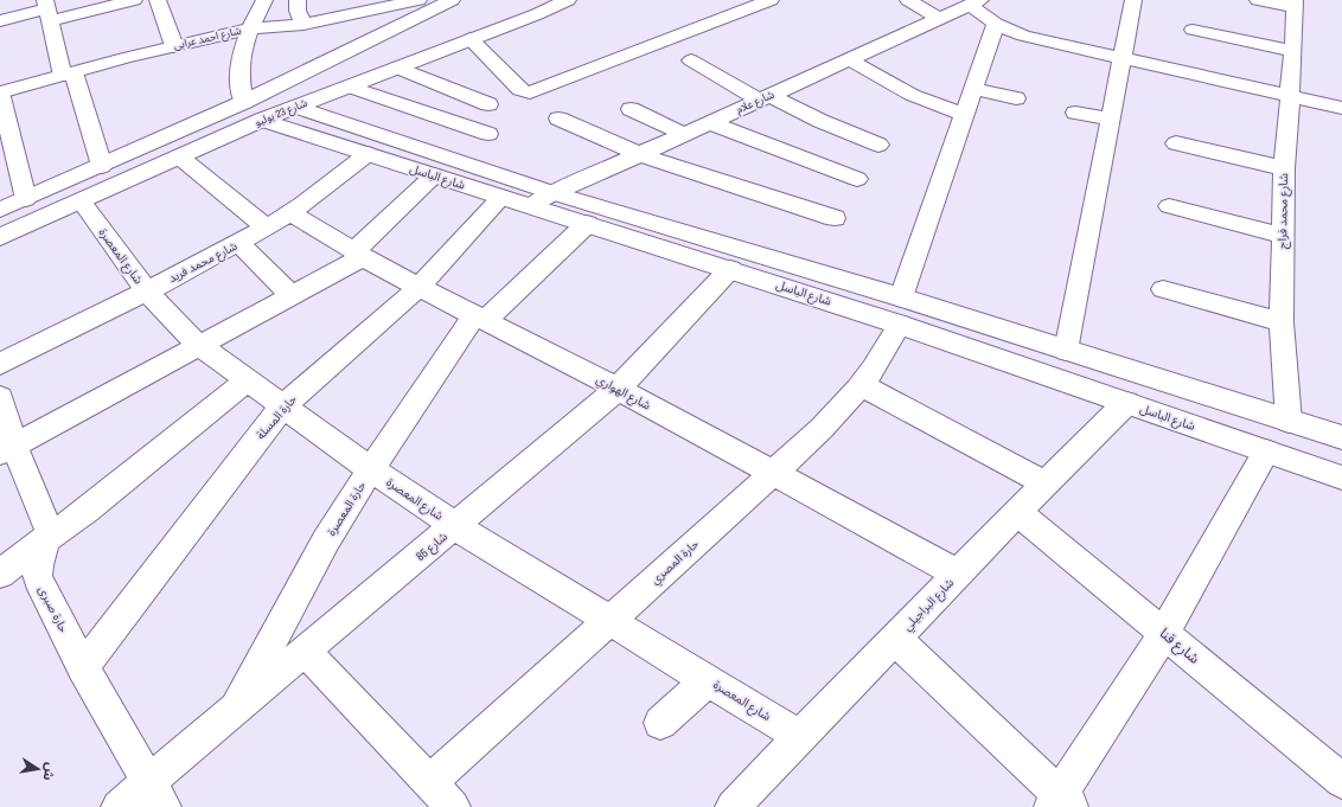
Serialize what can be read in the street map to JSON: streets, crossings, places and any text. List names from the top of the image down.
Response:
{
  "streets": {
    "street": [
      "شارع احمد عرابى",
      "شارع علام",
      "شارع 23 يوليو",
      "شارع الباسل",
      "شارع محمد فراج",
      "شارع المعصرة",
      "شارع محمد فريد",
      "شارع الهواري",
      "حارة المسلة",
      "حارة المعصرة",
      "شارع 85",
      "حارة المصري",
      "شارع البراجيلي",
      "حارة صبرى",
      "شارع قنا"
    ]
  },
  "crossings": [
    ["شارع علام", "شارع الباسل"],
    ["شارع 23 يوليو", "شارع الباسل"],
    ["شارع 23 يوليو", "شارع المعصرة"],
    ["شارع الباسل", "شارع محمد فراج"],
    ["شارع الباسل", "شارع محمد فريد"],
    ["شارع الباسل", "حارة المسلة"],
    ["شارع الباسل", "حارة المعصرة"],
    ["شارع الباسل", "شارع 85"],
    ["شارع الباسل", "حارة المصري"],
    ["شارع الباسل", "شارع البراجيلي"],
    ["شارع المعصرة", "شارع محمد فريد"],
    ["شارع المعصرة", "حارة المسلة"],
    ["شارع المعصرة", "حارة المعصرة"],
    ["شارع المعصرة", "شارع 85"],
    ["شارع المعصرة", "حارة المصري"],
    ["شارع المعصرة", "شارع البراجيلي"],
    ["شارع محمد فريد", "شارع الهواري"],
    ["شارع الهواري", "حارة المسلة"],
    ["شارع الهواري", "حارة المعصرة"],
    ["شارع الهواري", "شارع 85"],
    ["شارع الهواري", "حارة المصري"],
    ["شارع الهواري", "شارع البراجيلي"],
    ["حارة المسلة", "حارة صبرى"],
    ["حارة المعصرة", "شارع 85"],
    ["شارع 85", "حارة صبرى"],
    ["شارع البراجيلي", "شارع قنا"]
  ],
  "north": "right"
}
